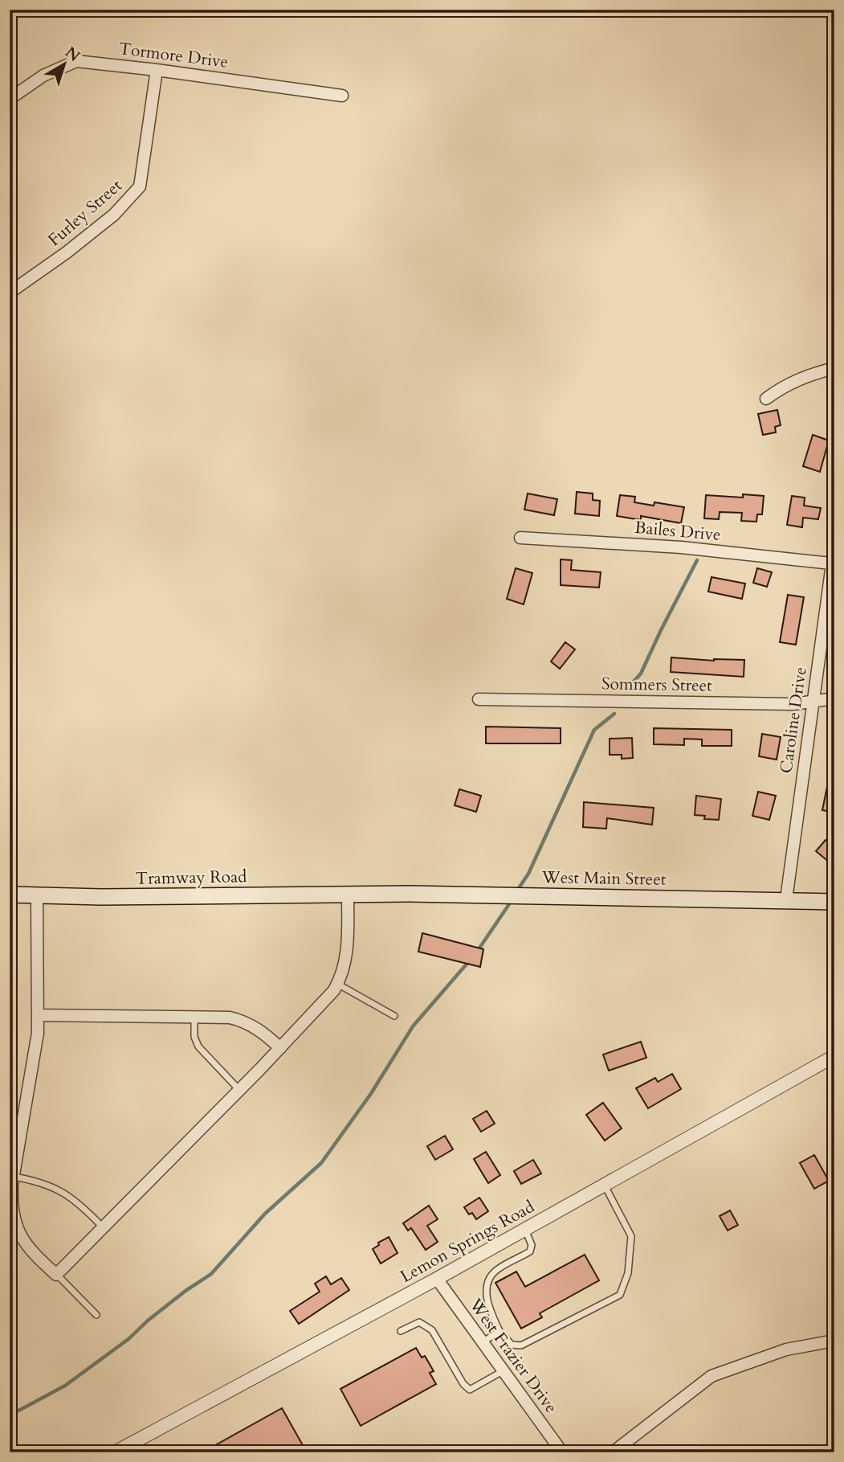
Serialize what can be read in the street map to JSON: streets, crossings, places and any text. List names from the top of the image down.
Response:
{
  "streets": {
    "main road": ["Tramway Road", "West Main Street"],
    "street": [
      "Tormore Drive",
      "Furley Street",
      "Bailes Drive",
      "Sommers Street",
      "Caroline Drive",
      "Lemon Springs Road",
      "West Frazier Drive"
    ]
  },
  "crossings": [
    ["Tormore Drive", "Furley Street"],
    ["Bailes Drive", "Caroline Drive"],
    ["Sommers Street", "Caroline Drive"],
    ["Caroline Drive", "West Main Street"],
    ["Tramway Road", "West Main Street"],
    ["Lemon Springs Road", "West Frazier Drive"]
  ],
  "north": "top right"
}
